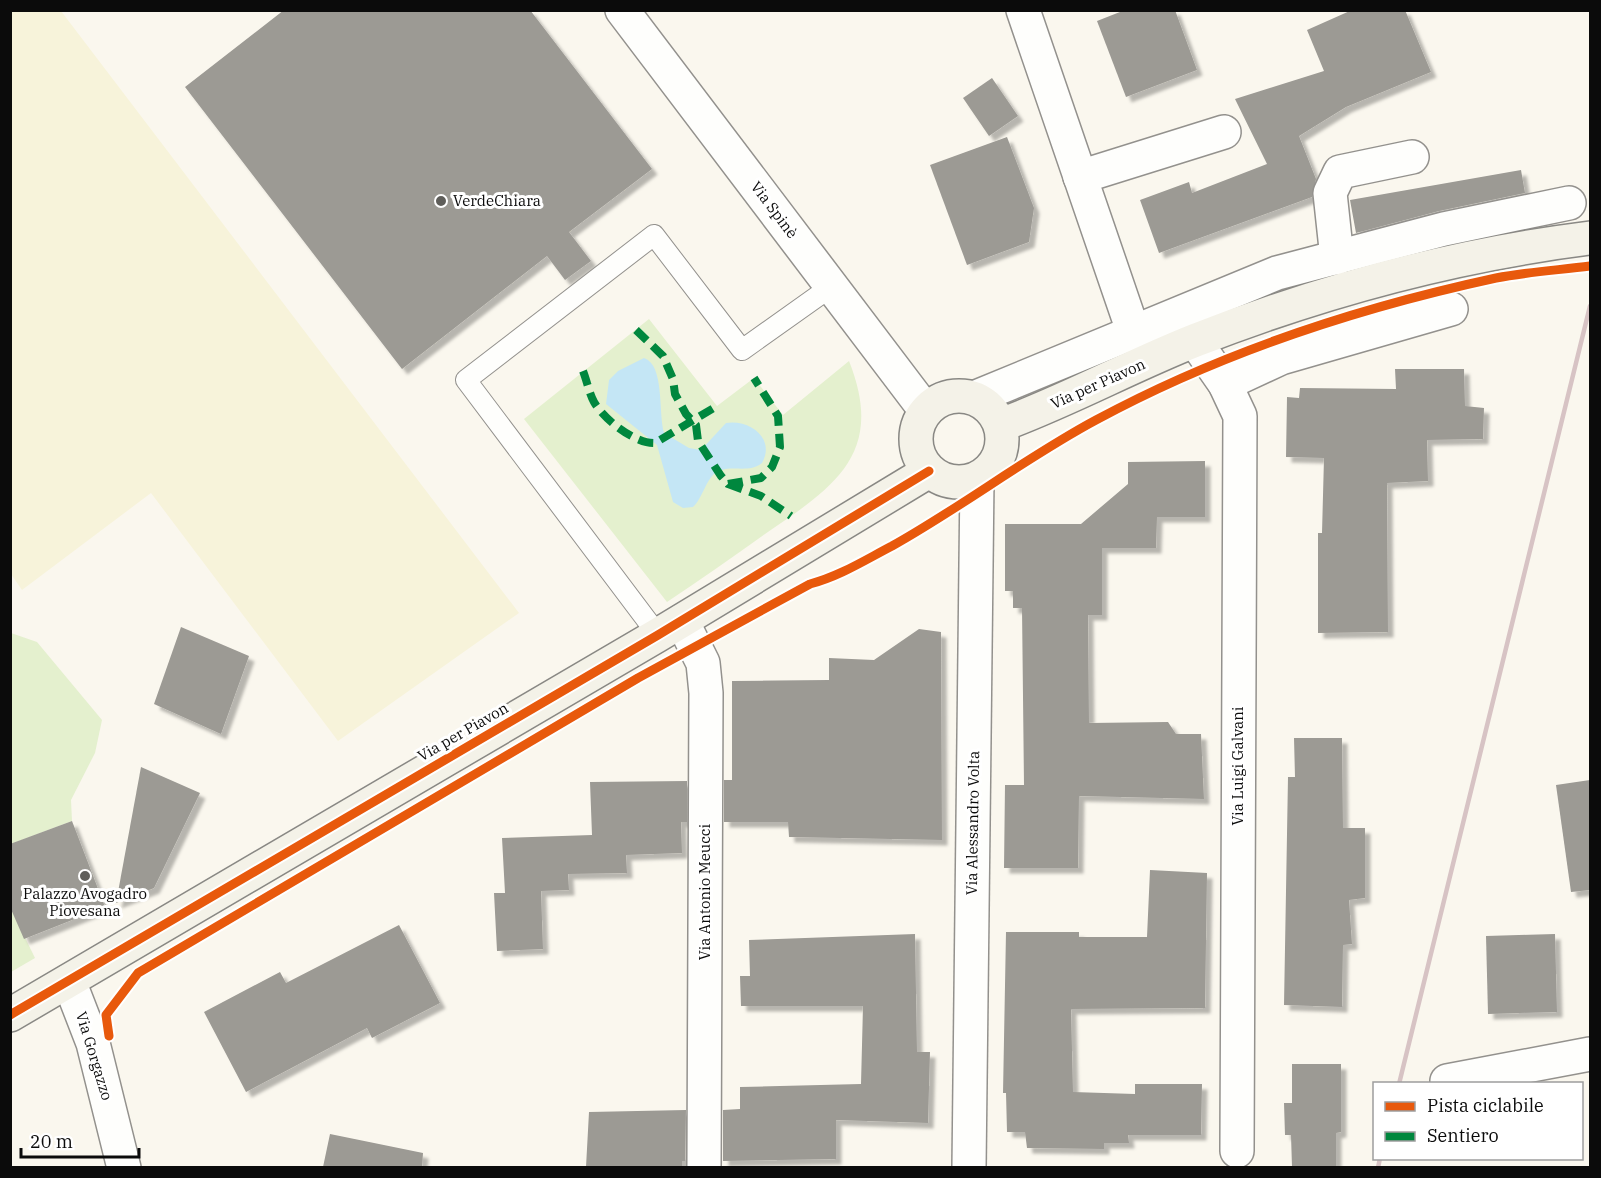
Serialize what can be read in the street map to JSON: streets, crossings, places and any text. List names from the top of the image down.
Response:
{
  "streets": {
    "street": [
      "Via Spinè",
      "Via per Piavon",
      "Via Luigi Galvani",
      "Via Alessandro Volta",
      "Via Antonio Meucci",
      "Via Gorgazzo"
    ]
  },
  "crossings": [
    ["Via Spinè", "Via per Piavon"],
    ["Via Spinè", "Via Alessandro Volta"],
    ["Via per Piavon", "Via Luigi Galvani"],
    ["Via per Piavon", "Via Alessandro Volta"],
    ["Via per Piavon", "Via Antonio Meucci"],
    ["Via per Piavon", "Via Gorgazzo"]
  ],
  "places": ["VerdeChiara", "Palazzo Avogadro Piovesana"],
  "legend": ["Pista ciclabile", "Sentiero"],
  "scale_bar": "20 m"
}
